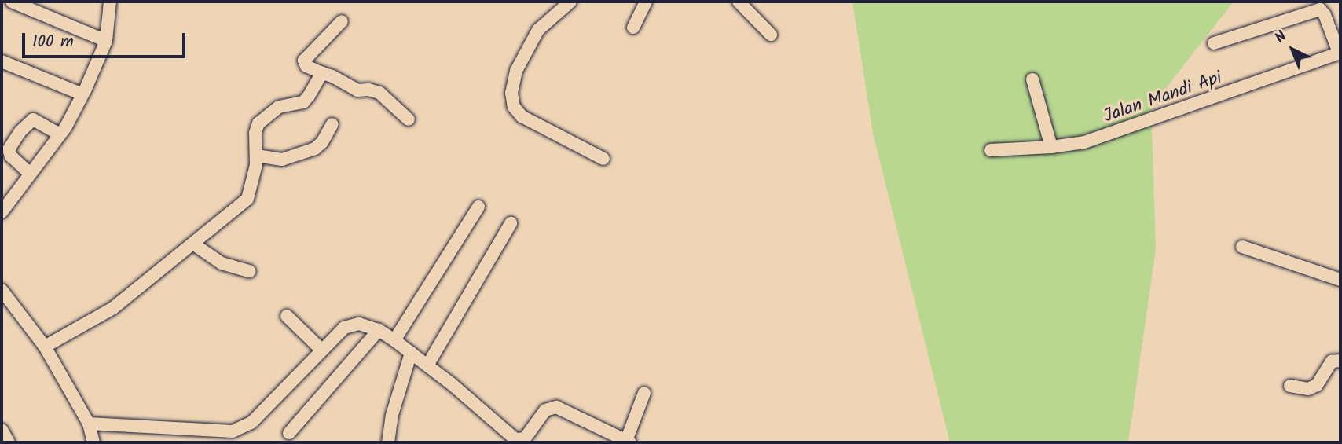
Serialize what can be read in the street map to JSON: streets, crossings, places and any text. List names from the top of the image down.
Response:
{
  "streets": {
    "street": ["Jalan Mandi Api"]
  },
  "scale_bar": "100 m",
  "north": "top left"
}
